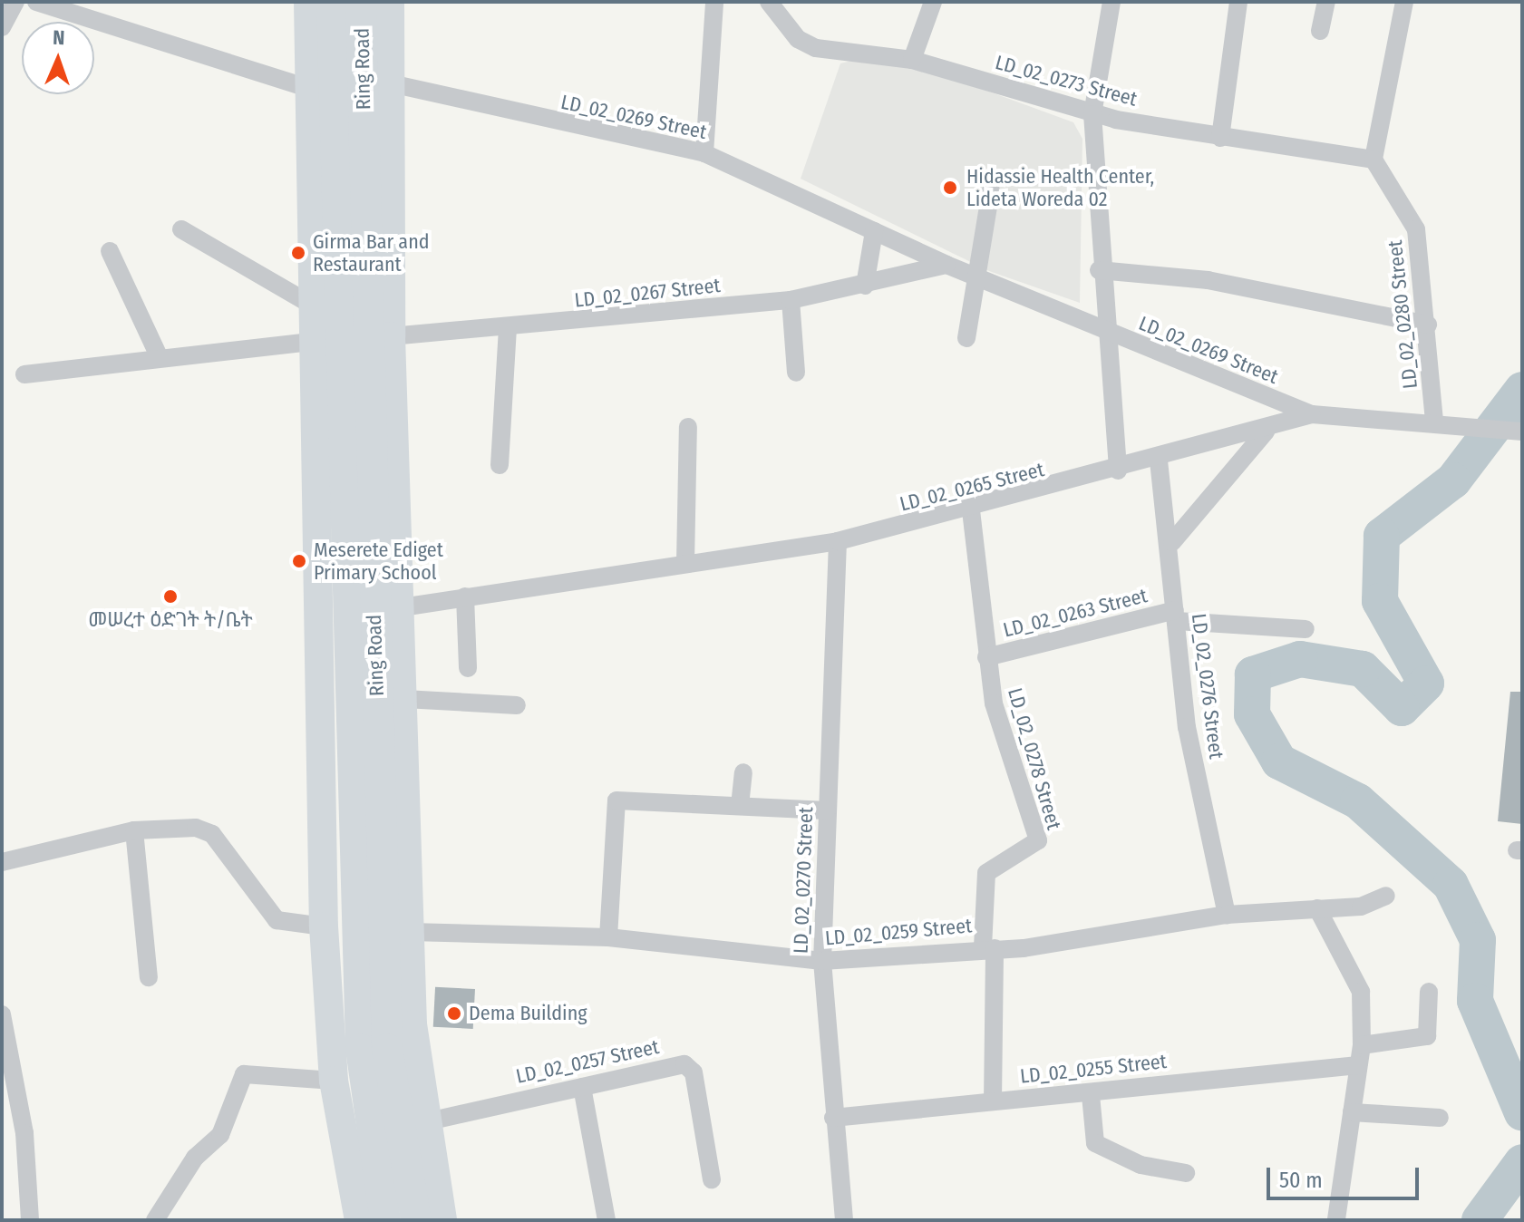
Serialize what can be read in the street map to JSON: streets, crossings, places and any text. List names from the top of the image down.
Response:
{
  "streets": {
    "highway": ["Ring Road"],
    "street": [
      "LD_02_0273 Street",
      "LD_02_0269 Street",
      "LD_02_0267 Street",
      "LD_02_0280 Street",
      "LD_02_0265 Street",
      "LD_02_0263 Street",
      "LD_02_0276 Street",
      "LD_02_0278 Street",
      "LD_02_0270 Street",
      "LD_02_0259 Street",
      "LD_02_0257 Street",
      "LD_02_0255 Street"
    ]
  },
  "crossings": [
    ["LD_02_0273 Street", "LD_02_0280 Street"],
    ["LD_02_0269 Street", "LD_02_0267 Street"],
    ["LD_02_0269 Street", "LD_02_0280 Street"],
    ["LD_02_0269 Street", "LD_02_0265 Street"],
    ["LD_02_0265 Street", "LD_02_0276 Street"],
    ["LD_02_0265 Street", "LD_02_0278 Street"],
    ["LD_02_0265 Street", "LD_02_0270 Street"],
    ["LD_02_0263 Street", "LD_02_0276 Street"],
    ["LD_02_0263 Street", "LD_02_0278 Street"],
    ["LD_02_0276 Street", "LD_02_0259 Street"],
    ["LD_02_0278 Street", "LD_02_0259 Street"],
    ["LD_02_0278 Street", "LD_02_0255 Street"],
    ["LD_02_0270 Street", "LD_02_0259 Street"],
    ["LD_02_0270 Street", "LD_02_0255 Street"]
  ],
  "places": [
    "Hidassie Health Center, Lideta Woreda 02",
    "Girma Bar and Restaurant",
    "Meserete Ediget Primary School",
    "መሠረተ ዕድገት ት/ቤት",
    "Dema Building"
  ],
  "scale_bar": "50 m",
  "north": "top"
}
